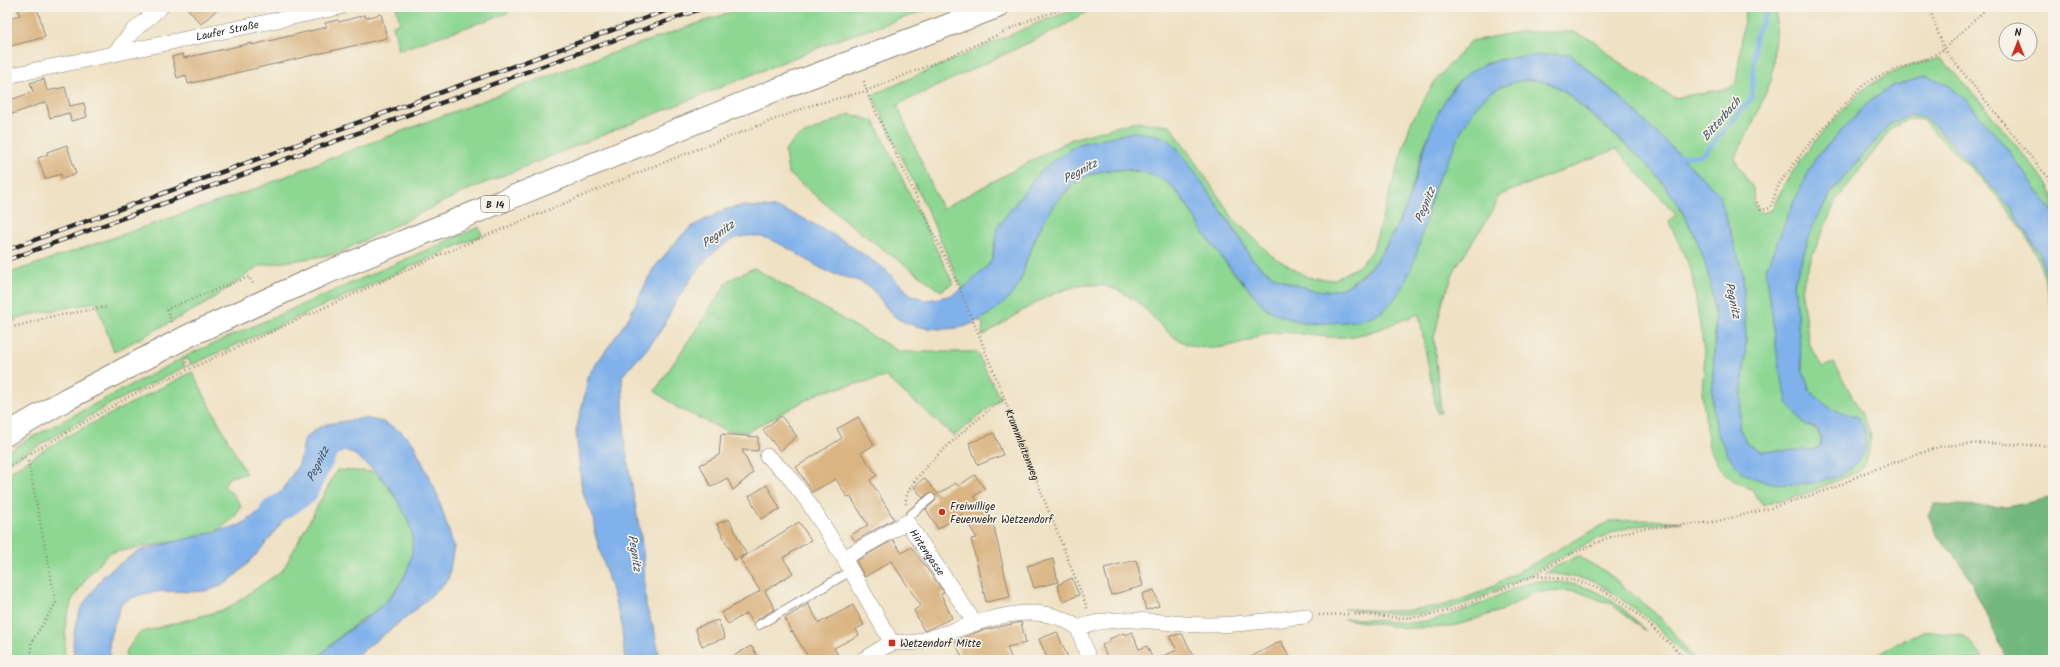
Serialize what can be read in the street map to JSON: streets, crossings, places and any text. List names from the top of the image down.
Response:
{
  "streets": {
    "main road": ["B 14"],
    "street": ["Laufer Straße", "Hirtengasse"],
    "path": ["Krummleitenweg"]
  },
  "water": ["Bitterbach", "Pegnitz"],
  "places": {
    "other": ["Freiwillige Feuerwehr Wetzendorf"],
    "transit": ["Wetzendorf Mitte"]
  },
  "north": "top"
}
